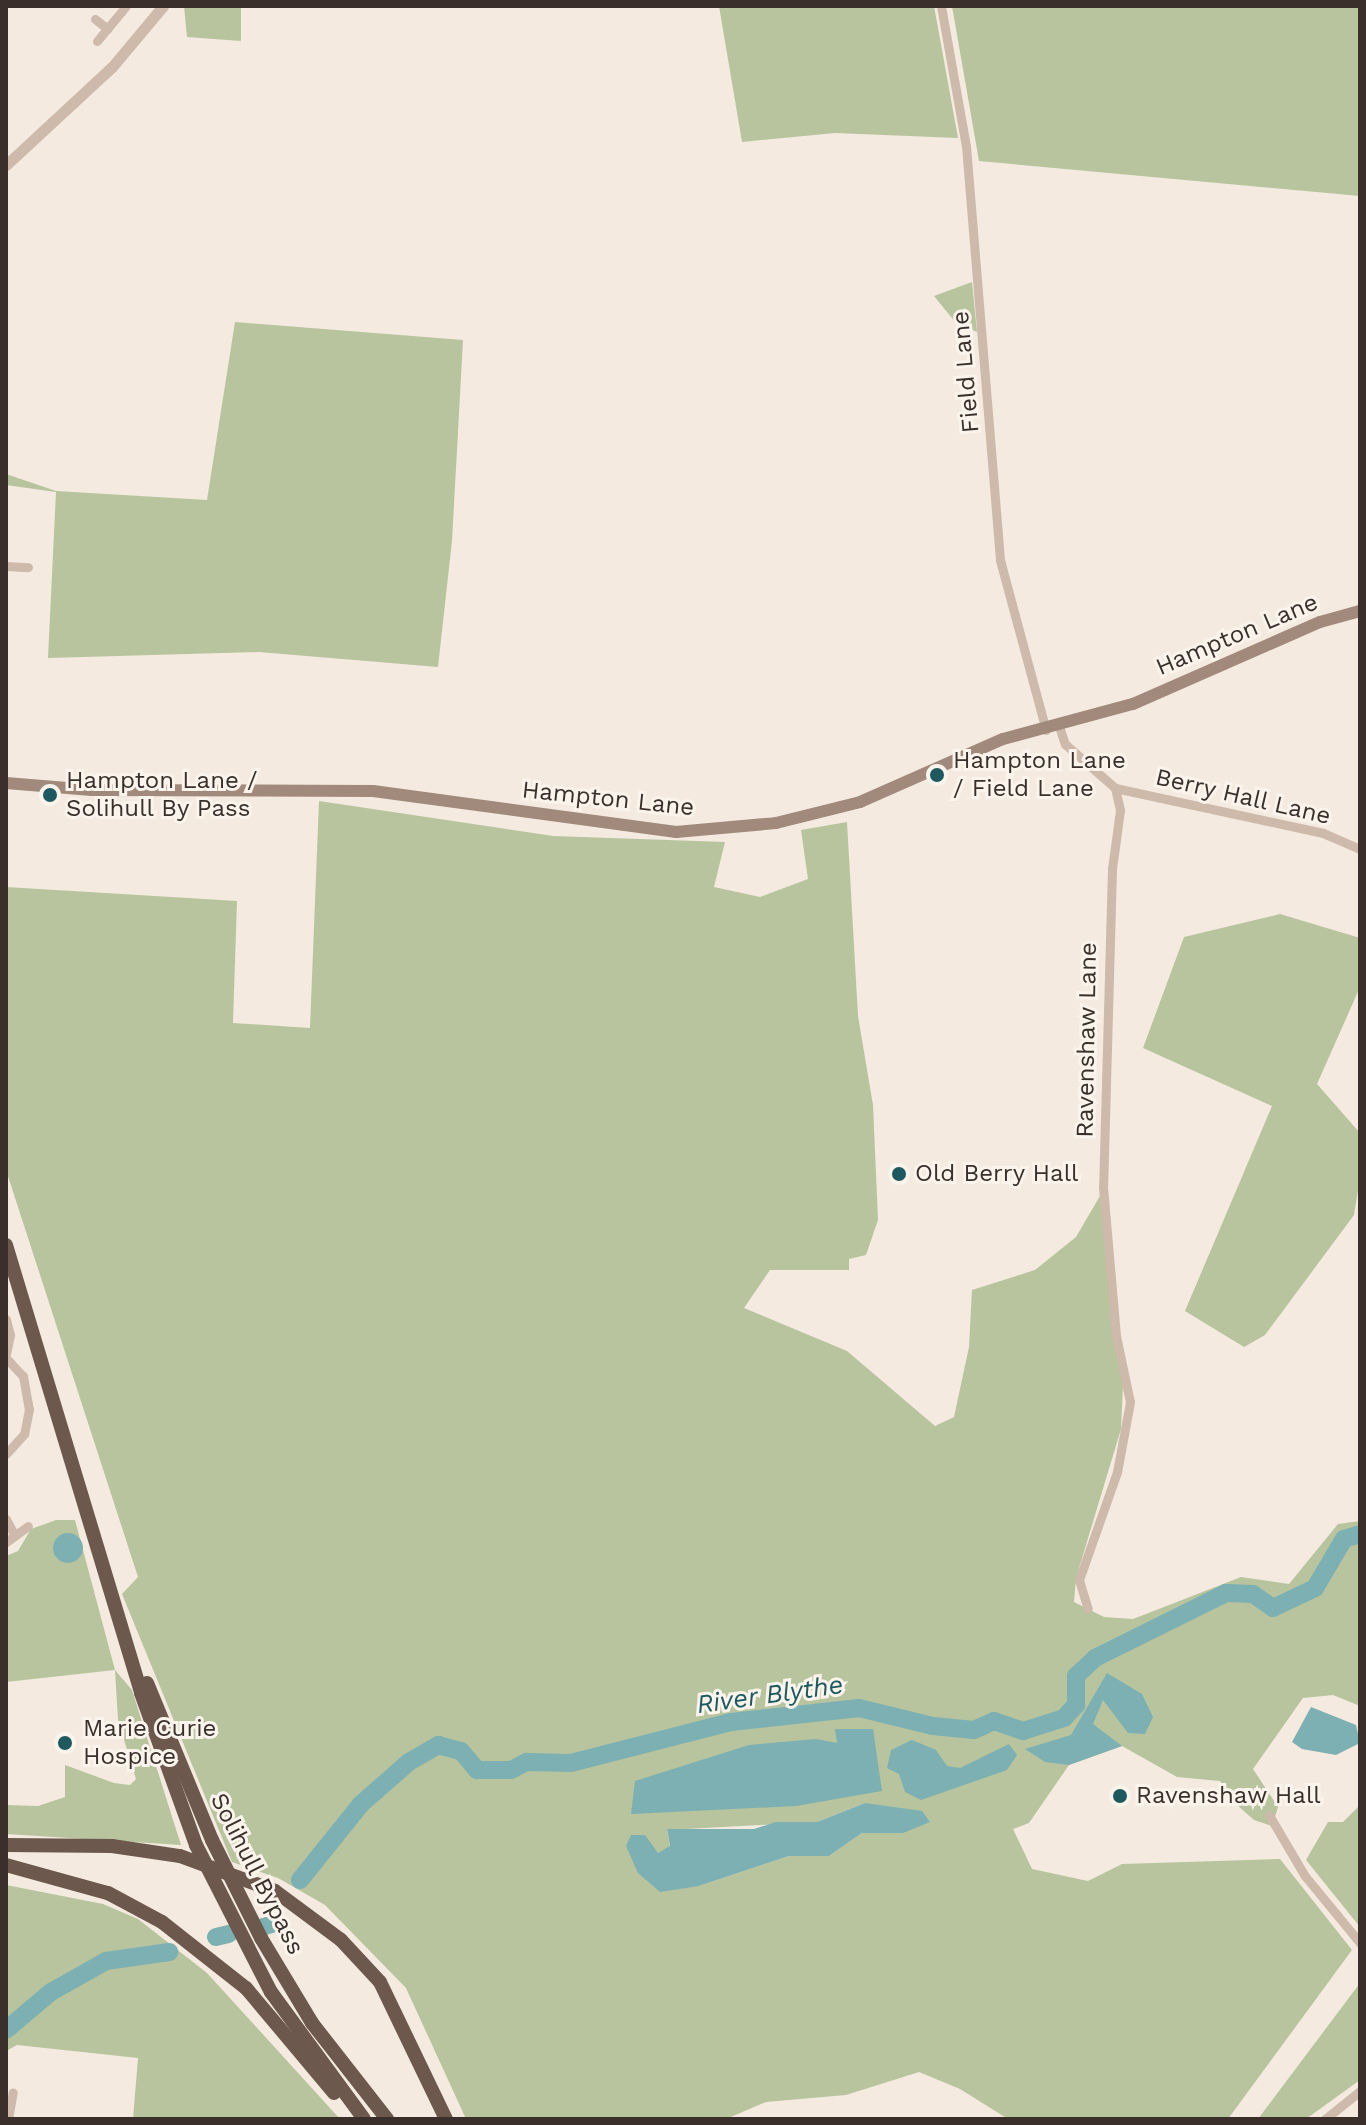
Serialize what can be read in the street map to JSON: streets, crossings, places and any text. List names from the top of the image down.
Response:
{
  "streets": {
    "highway": ["Solihull Bypass"],
    "main road": ["Hampton Lane"],
    "street": ["Field Lane", "Berry Hall Lane", "Ravenshaw Lane"]
  },
  "crossings": [
    ["Field Lane", "Hampton Lane"],
    ["Berry Hall Lane", "Ravenshaw Lane"]
  ],
  "water": ["River Blythe"],
  "places": [
    "Hampton Lane / Field Lane",
    "Hampton Lane / Solihull By Pass",
    "Old Berry Hall",
    "Marie Curie Hospice",
    "Ravenshaw Hall"
  ]
}
